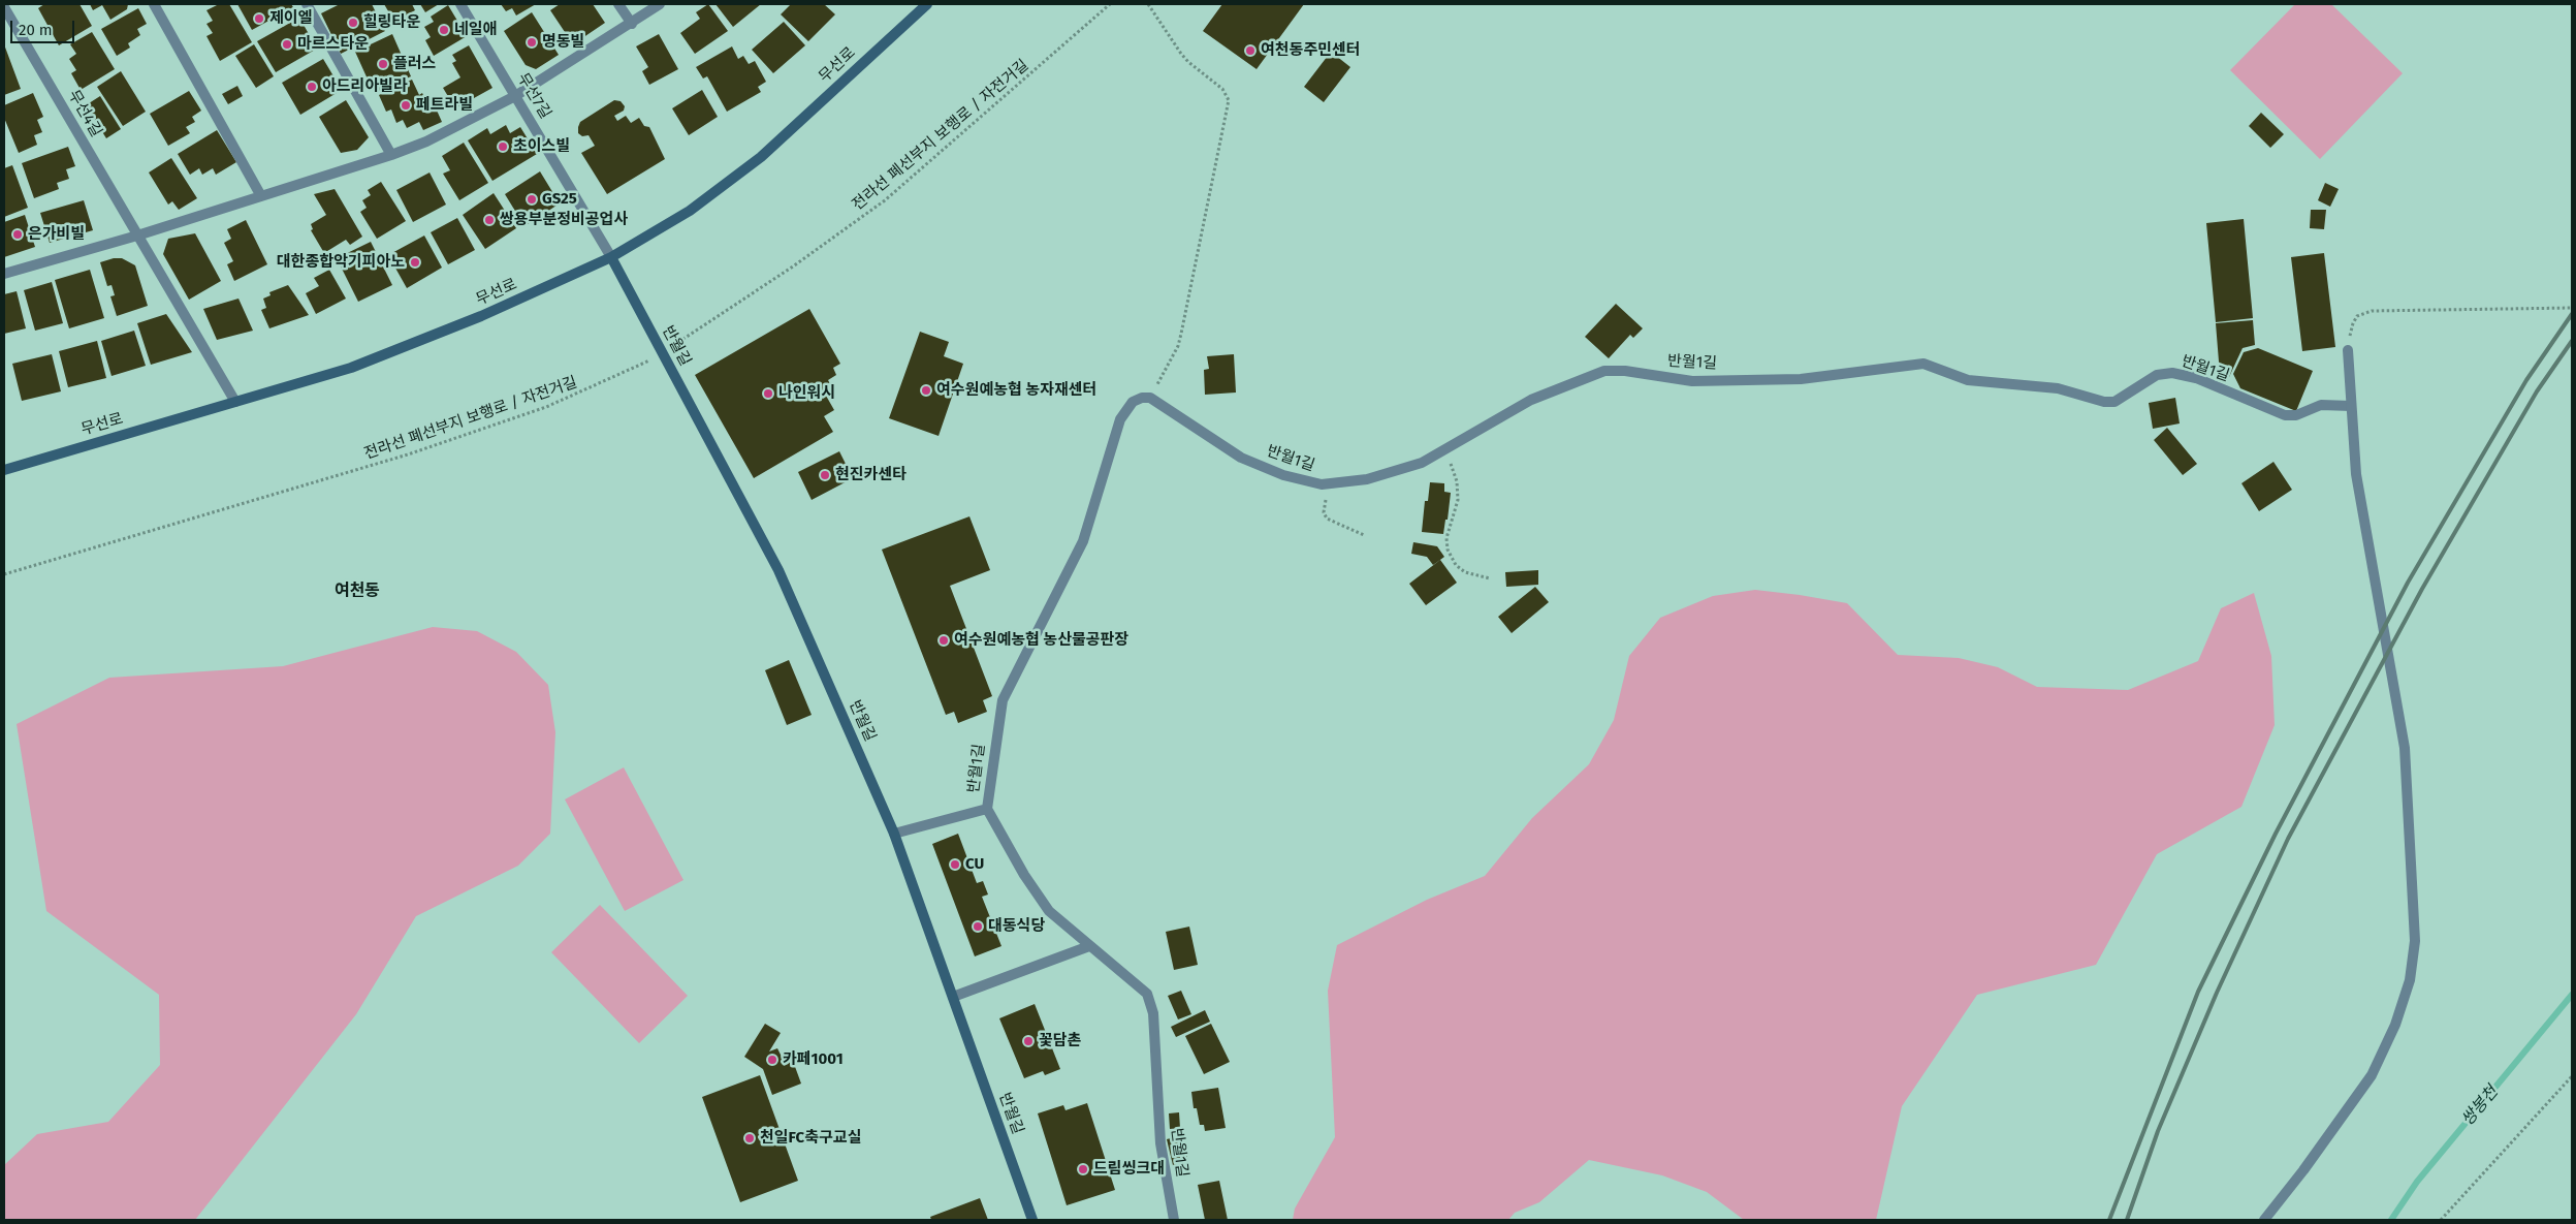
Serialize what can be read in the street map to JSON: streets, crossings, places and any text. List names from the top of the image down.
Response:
{
  "streets": {
    "street": [
      "무선로",
      "무선7길",
      "무선4길",
      "반월길",
      "반월1길"
    ],
    "path": ["전라선 폐선부지 보행로 / 자전거길"]
  },
  "crossings": [
    ["무선로", "무선7길"],
    ["무선로", "무선4길"],
    ["무선로", "반월길"],
    ["무선7길", "반월길"],
    ["전라선 폐선부지 보행로 / 자전거길", "반월길"]
  ],
  "districts": ["여천동"],
  "water": ["쌍봉천"],
  "places": [
    "제이엘",
    "힐링타운",
    "네일애",
    "명동빌",
    "마르스타운",
    "여천동주민센터",
    "플러스",
    "아드리아빌라",
    "페트라빌",
    "초이스빌",
    "GS25",
    "쌍용부분정비공업사",
    "은가비빌",
    "대한종합악기피아노",
    "여수원예농협 농자재센터",
    "나인워시",
    "현진카센타",
    "여수원예농협 농산물공판장",
    "CU",
    "대동식당",
    "꽃담촌",
    "카페1001",
    "천일FC축구교실",
    "드림씽크대"
  ],
  "scale_bar": "20 m"
}
